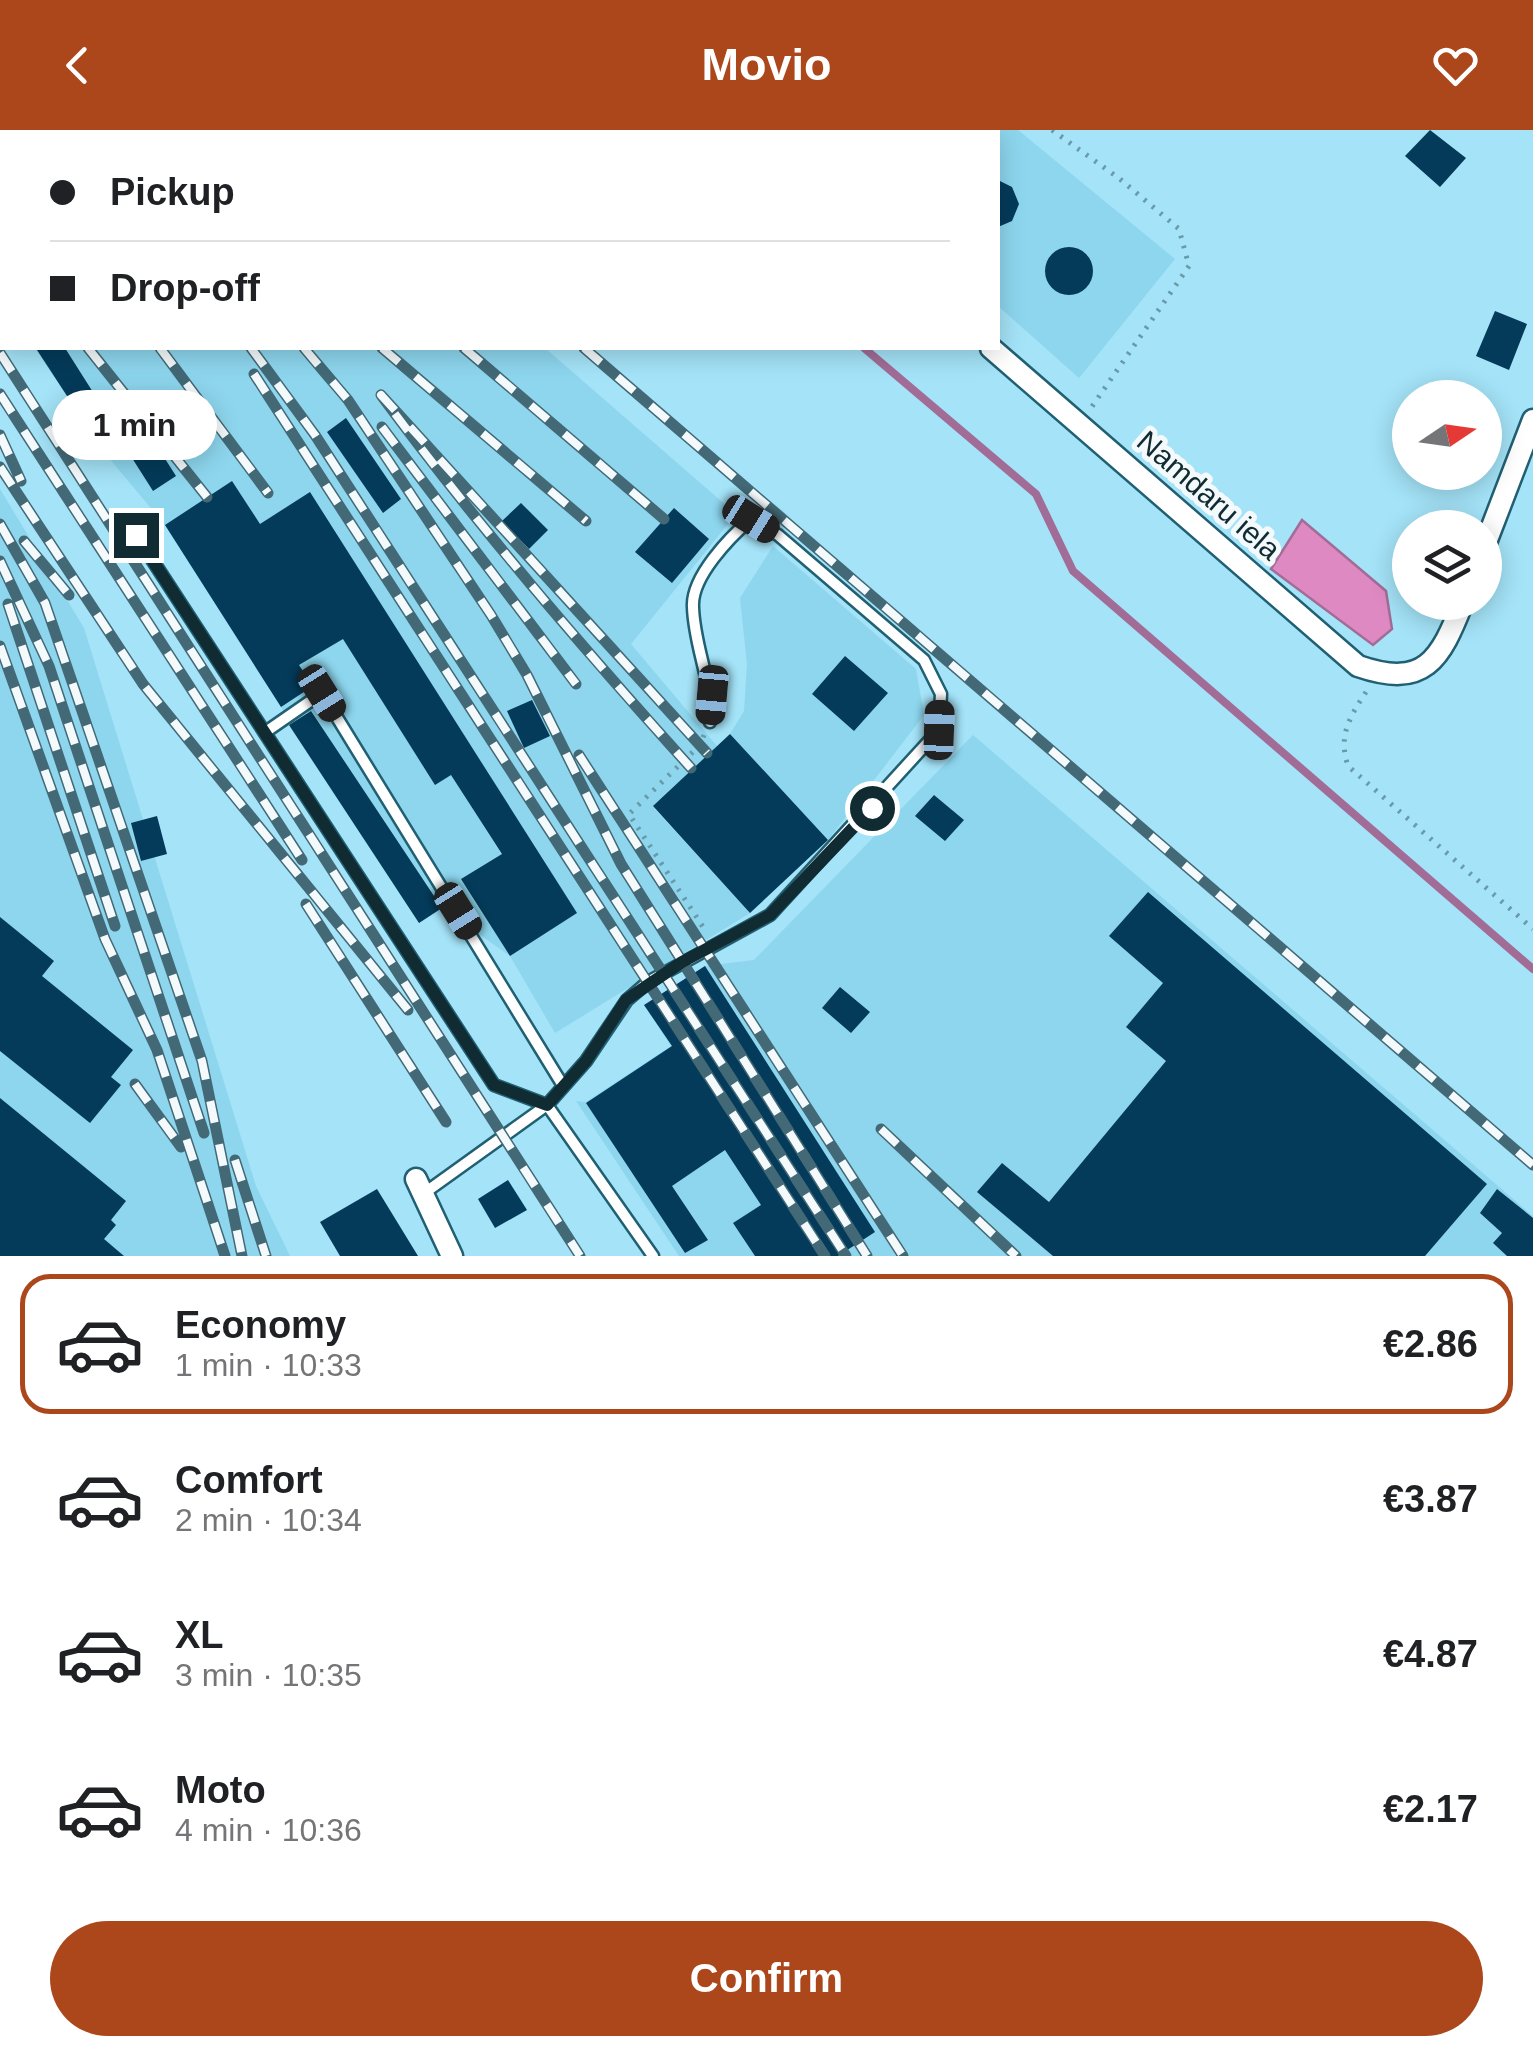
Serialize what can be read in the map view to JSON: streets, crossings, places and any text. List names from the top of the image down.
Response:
{
  "streets": {
    "street": ["Namdaru iela"]
  },
  "north": "right",
  "page": {
    "header": "Movio",
    "banner": ["Pickup", "Drop-off"],
    "bubble": "1 min",
    "list": [
      {
        "name": "Economy",
        "note": "1 min · 10:33",
        "value": "€2.86"
      },
      {
        "name": "Comfort",
        "note": "2 min · 10:34",
        "value": "€3.87"
      },
      {
        "name": "XL",
        "note": "3 min · 10:35",
        "value": "€4.87"
      },
      {
        "name": "Moto",
        "note": "4 min · 10:36",
        "value": "€2.17"
      }
    ],
    "buttons": "Confirm"
  }
}
